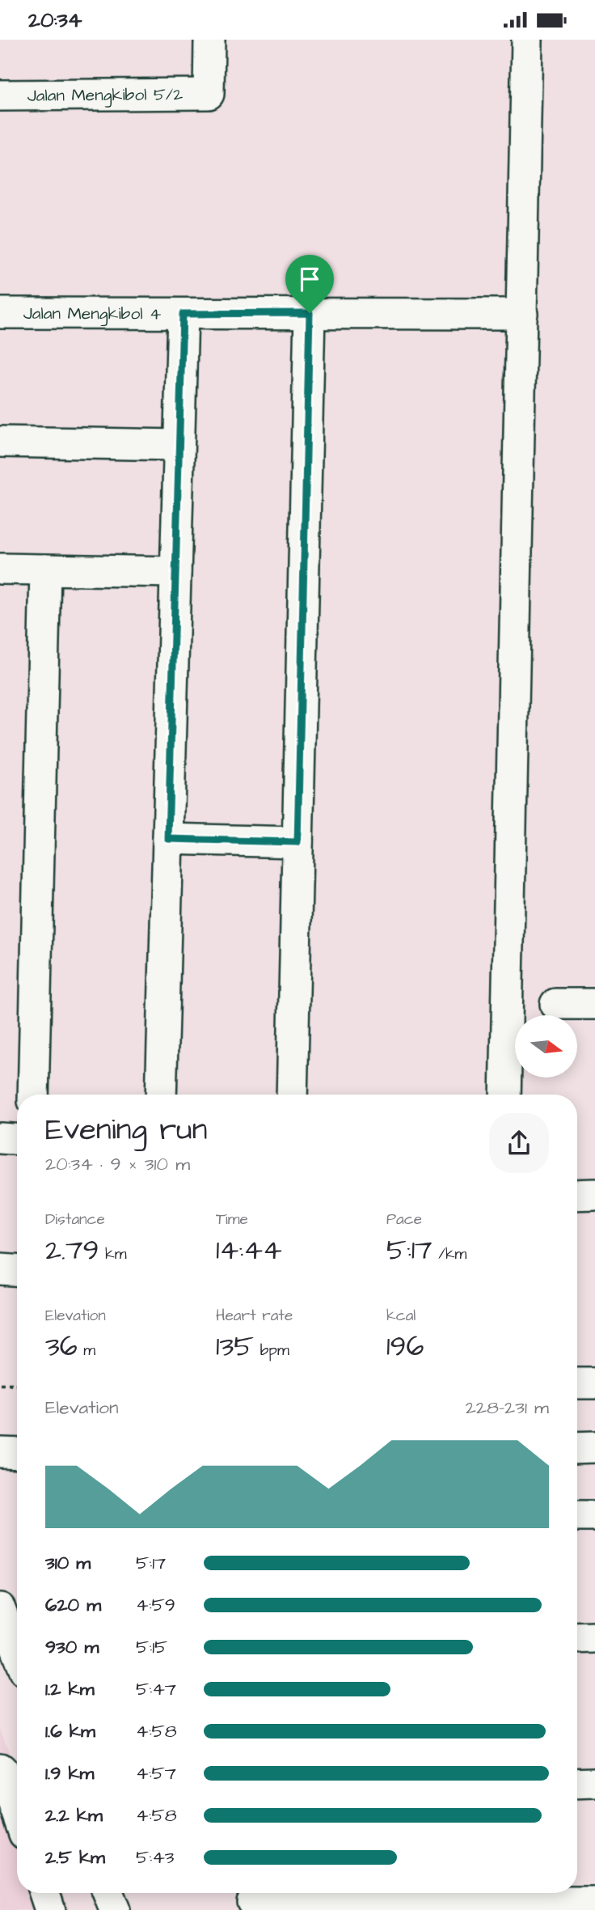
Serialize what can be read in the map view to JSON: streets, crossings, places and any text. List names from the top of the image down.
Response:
{
  "streets": {
    "street": ["Jalan Mengkibol 5/2", "Jalan Mengkibol 4"]
  },
  "north": "right",
  "page": {
    "status": "20:34",
    "heading": ["Evening run", "20:34 · 9 × 310 m"],
    "stats": [
      ["Distance", "2.79 km"],
      ["Time", "14:44"],
      ["Pace", "5:17 /km"],
      ["Elevation", "36 m"],
      ["Heart rate", "135 bpm"],
      ["kcal", "196"]
    ],
    "chart": ["Elevation", "228–231 m"],
    "list": [
      {
        "name": "310 m",
        "note": "5:17"
      },
      {
        "name": "620 m",
        "note": "4:59"
      },
      {
        "name": "930 m",
        "note": "5:15"
      },
      {
        "name": "1.2 km",
        "note": "5:47"
      },
      {
        "name": "1.6 km",
        "note": "4:58"
      },
      {
        "name": "1.9 km",
        "note": "4:57"
      },
      {
        "name": "2.2 km",
        "note": "4:58"
      },
      {
        "name": "2.5 km",
        "note": "5:43"
      }
    ]
  }
}
